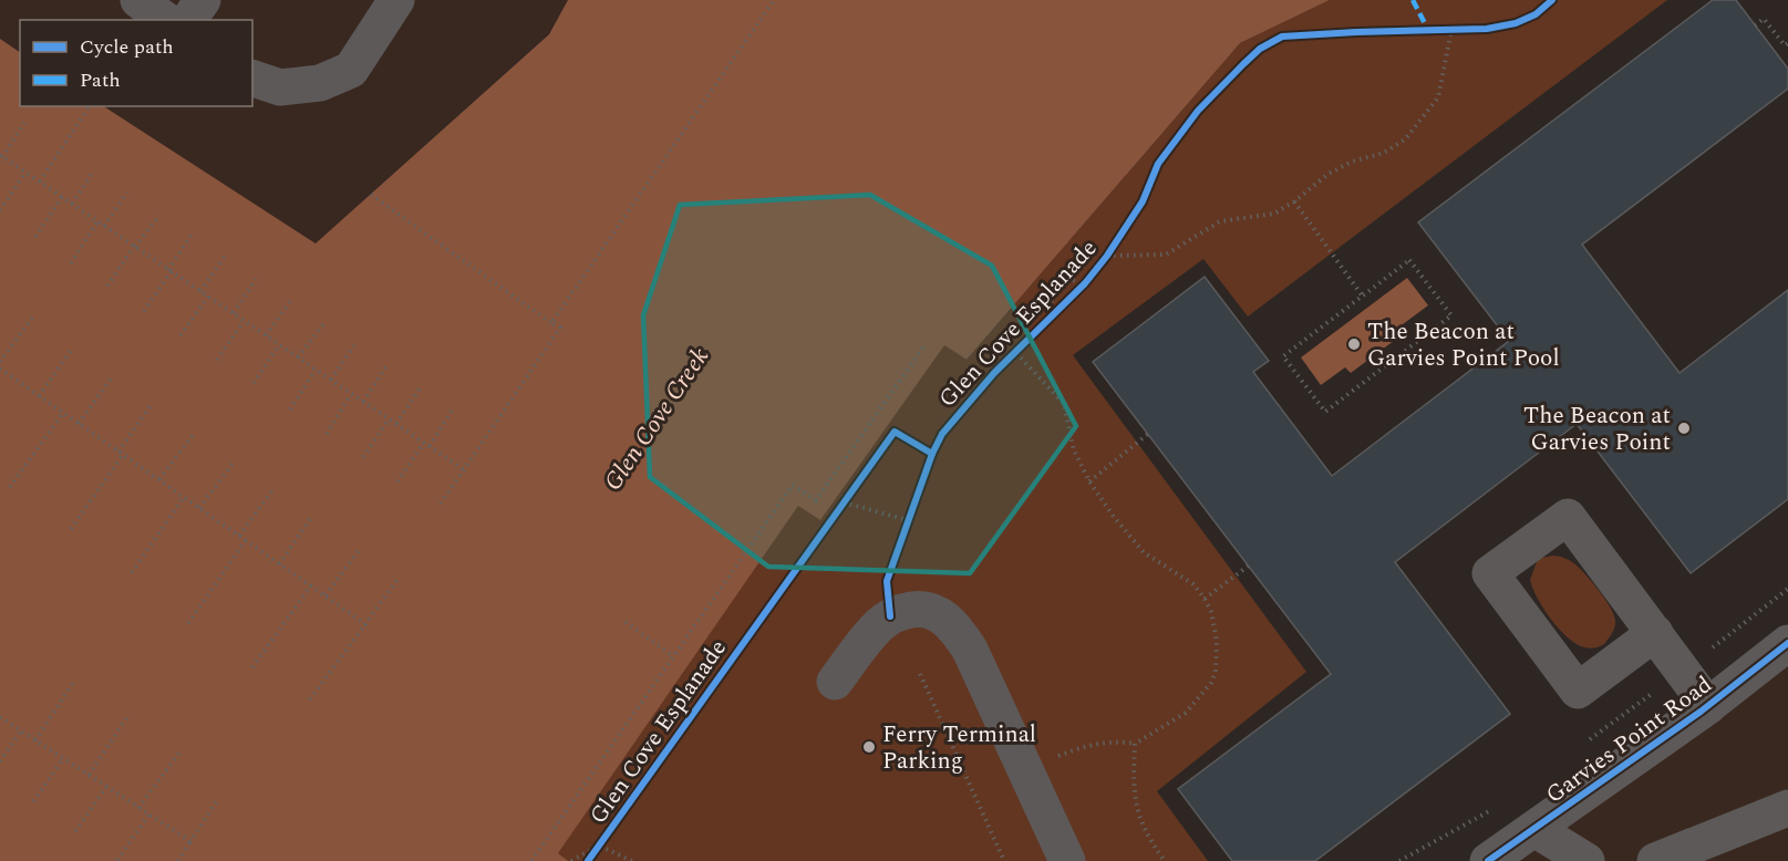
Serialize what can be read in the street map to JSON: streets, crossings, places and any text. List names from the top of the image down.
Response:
{
  "streets": {
    "street": ["Garvies Point Road"],
    "cycle path": ["Glen Cove Esplanade"]
  },
  "water": ["Glen Cove Creek"],
  "places": ["The Beacon at Garvies Point Pool", "The Beacon at Garvies Point", "Ferry Terminal Parking"],
  "legend": ["Cycle path", "Path"]
}
